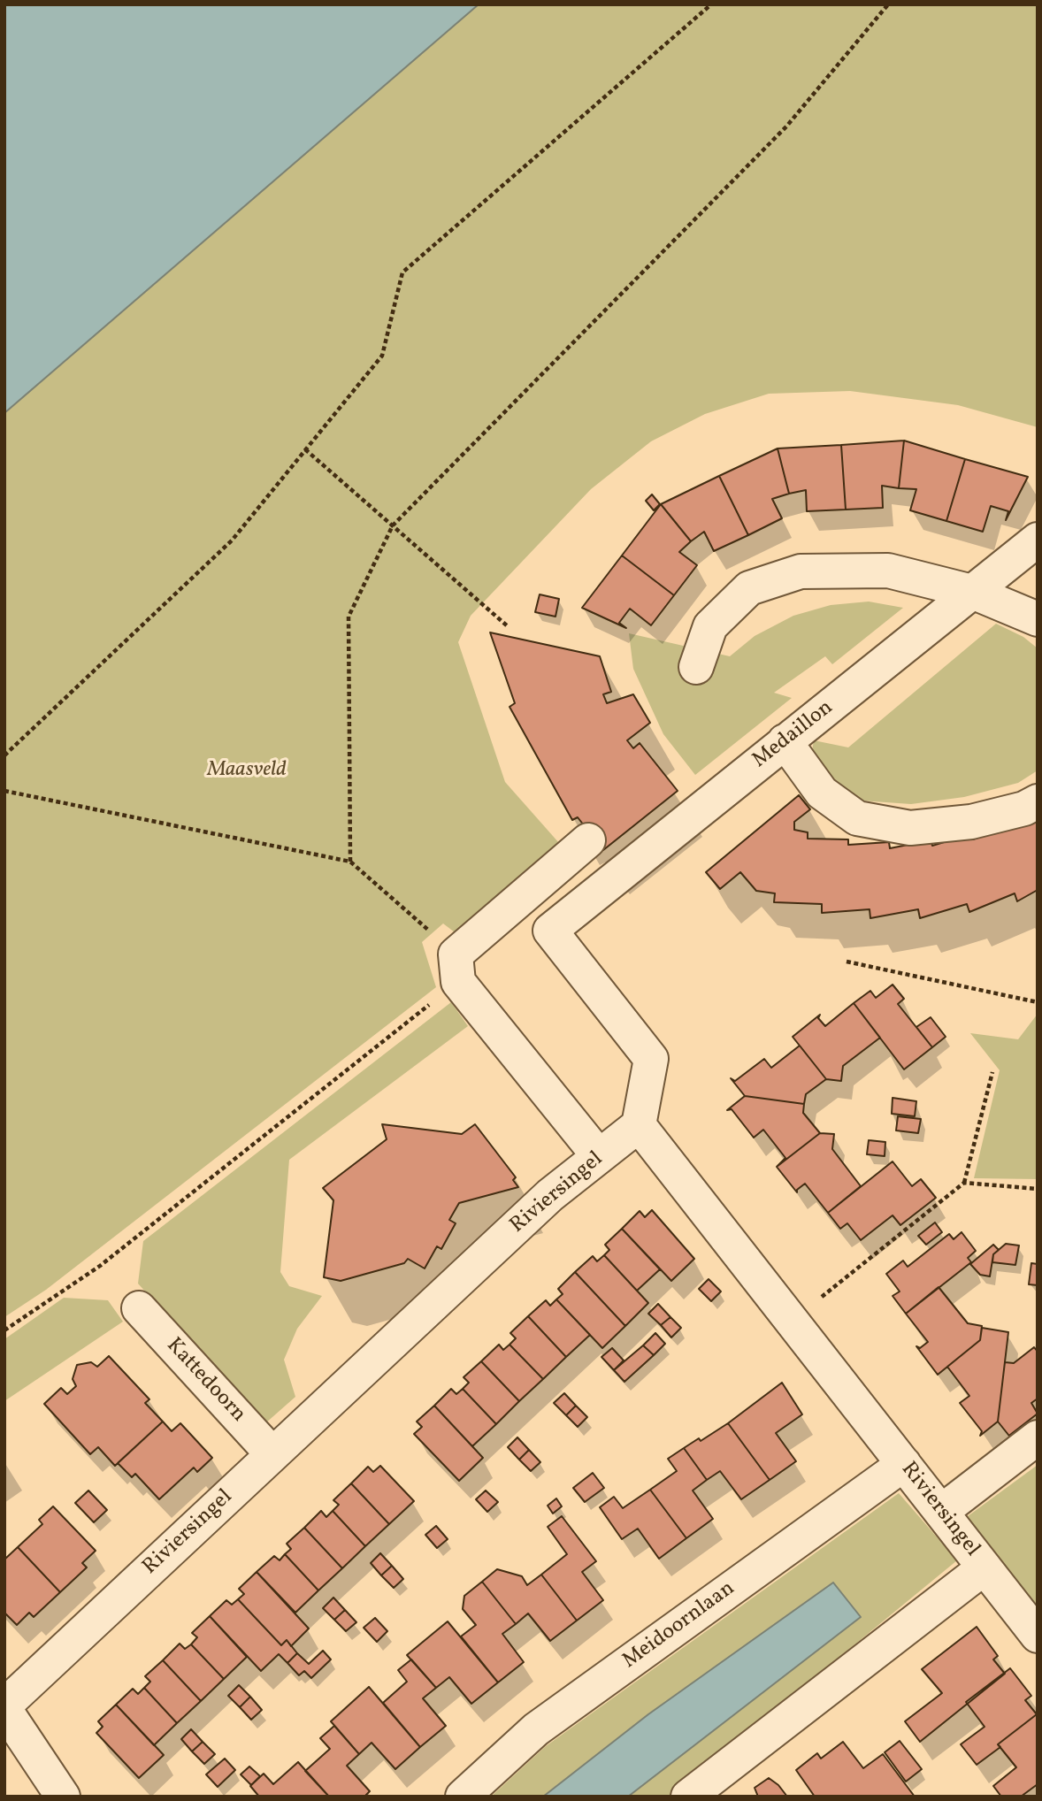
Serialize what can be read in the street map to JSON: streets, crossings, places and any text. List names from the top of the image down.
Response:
{
  "streets": {
    "street": [
      "Medaillon",
      "Riviersingel",
      "Kattedoorn",
      "Meidoornlaan"
    ]
  },
  "crossings": [
    ["Medaillon", "Riviersingel"],
    ["Riviersingel", "Kattedoorn"],
    ["Riviersingel", "Meidoornlaan"]
  ],
  "parks": ["Maasveld"]
}
